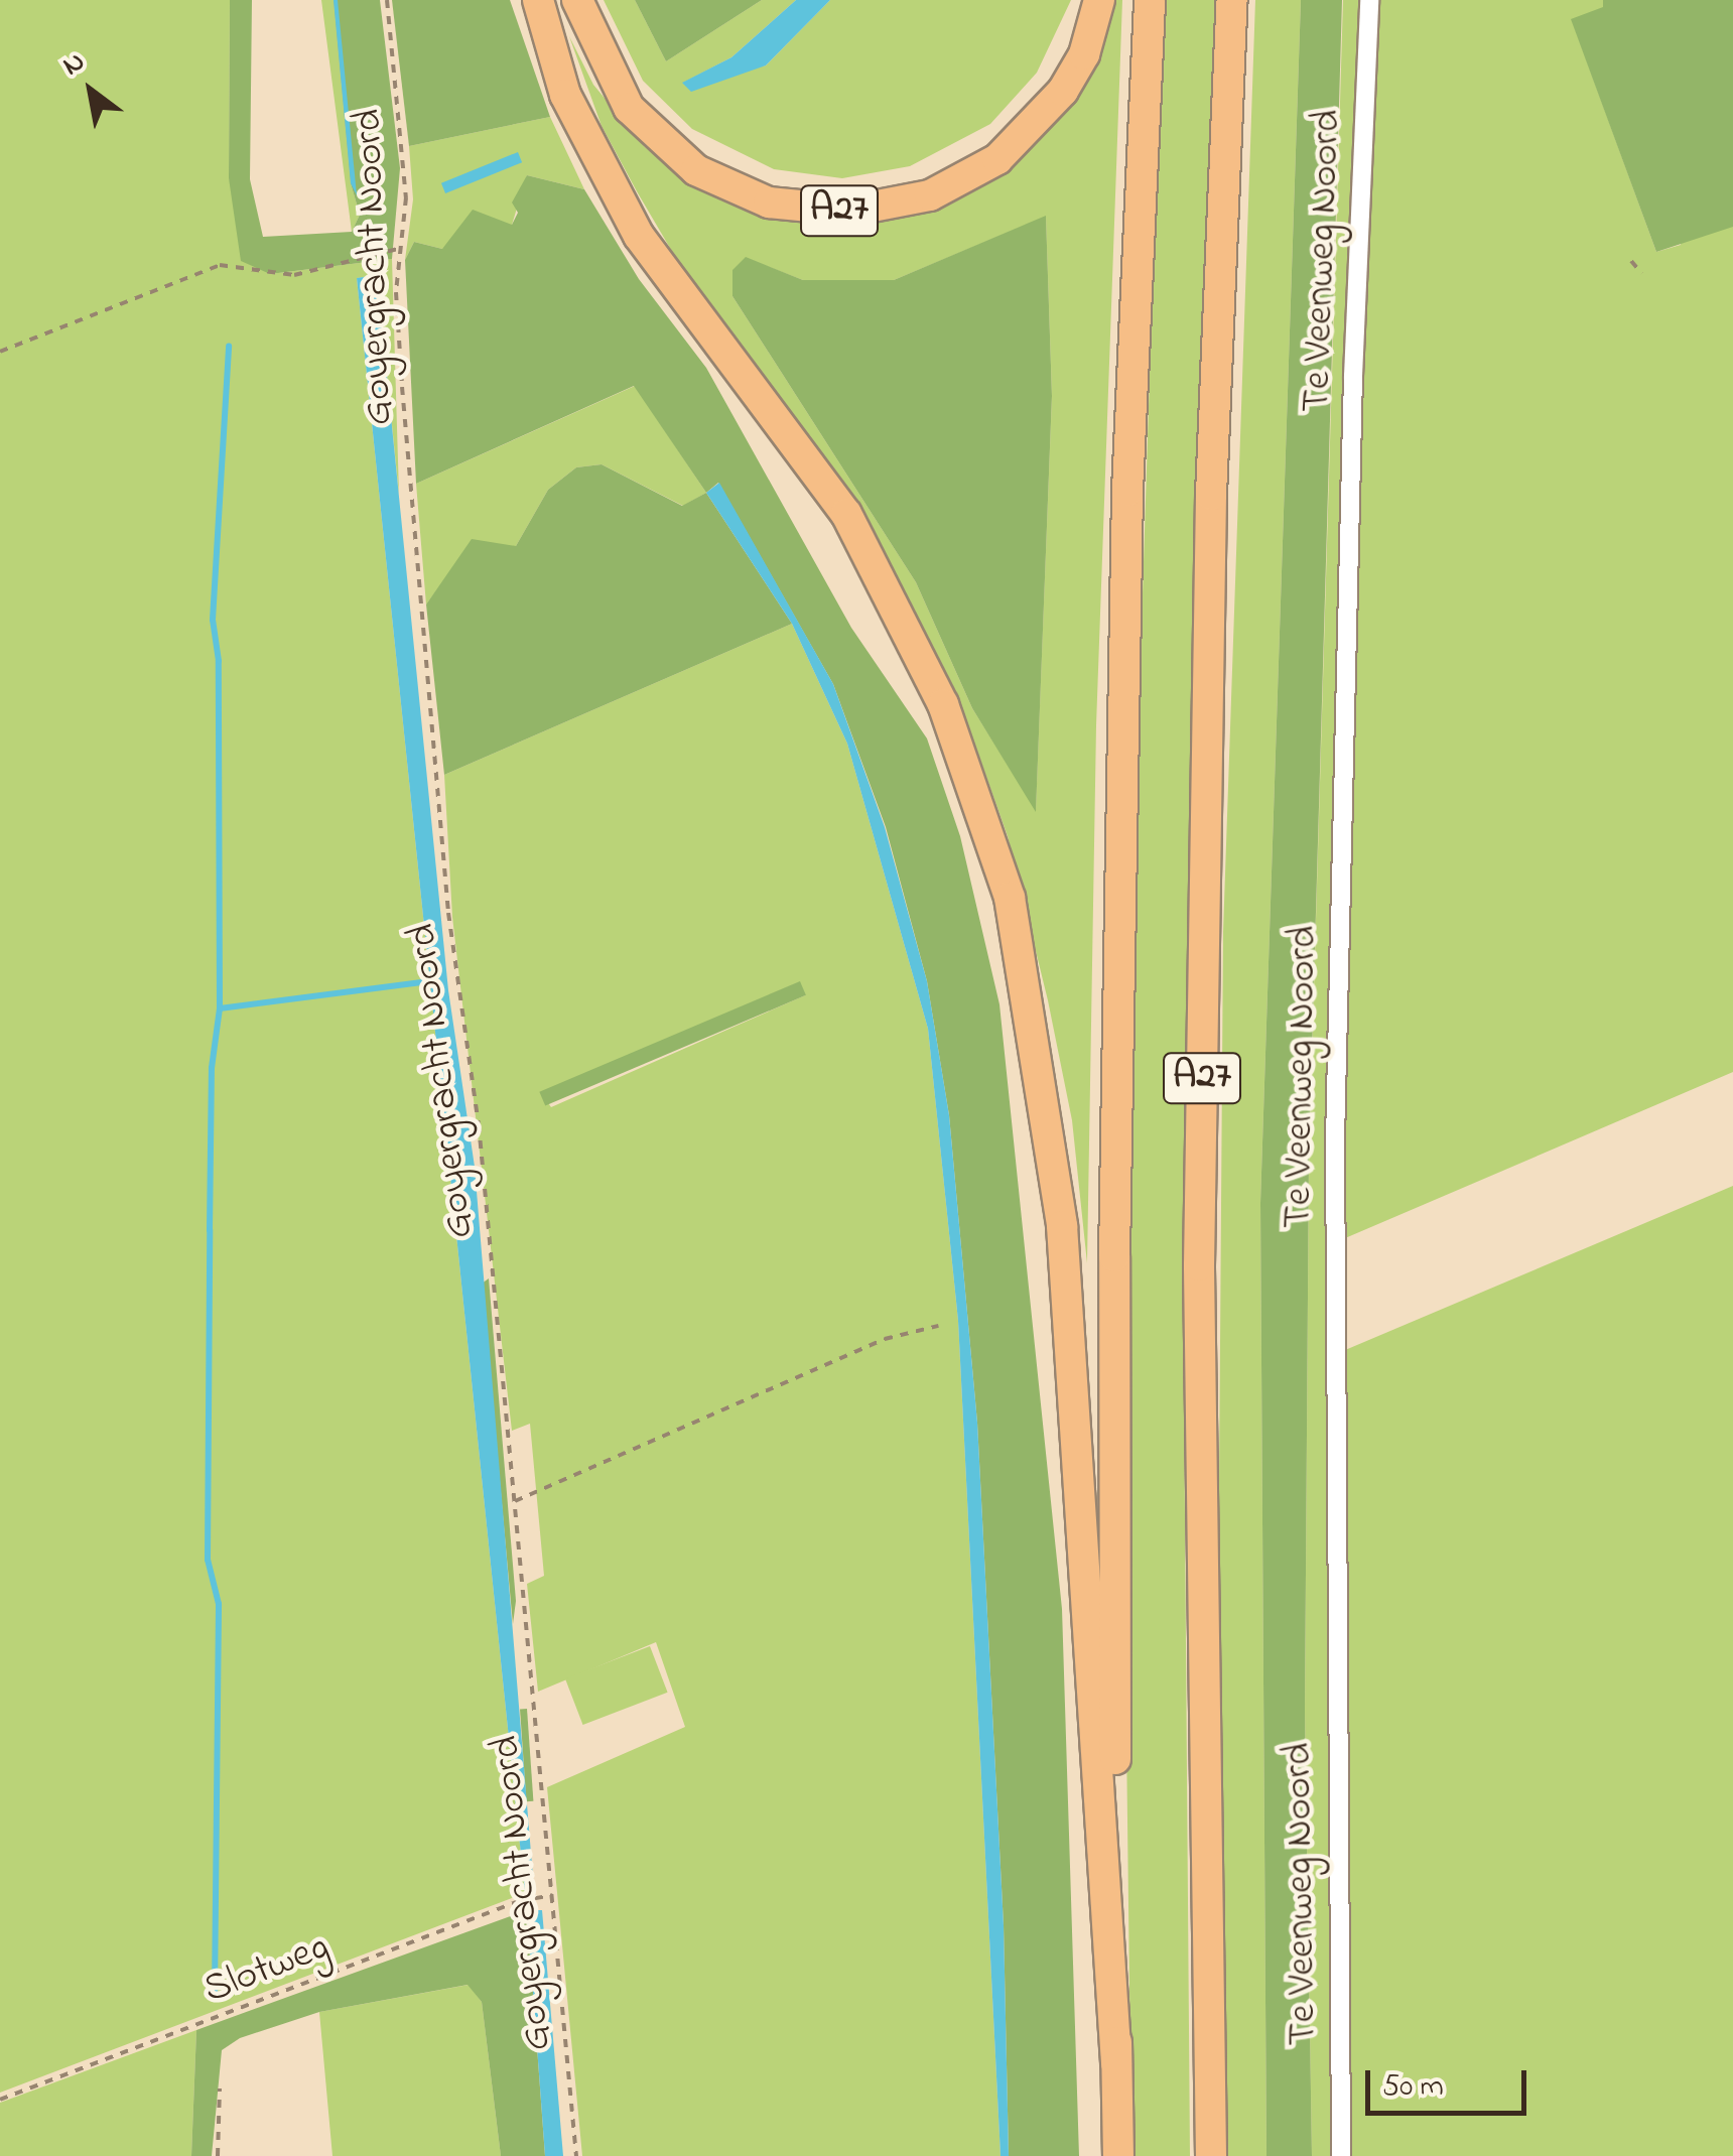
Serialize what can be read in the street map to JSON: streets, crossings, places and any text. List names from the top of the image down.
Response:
{
  "streets": {
    "highway": ["A27"],
    "street": ["Te Veenweg Noord"],
    "path": ["Goyergracht Noord", "Slotweg"]
  },
  "crossings": [
    ["Goyergracht Noord", "Slotweg"]
  ],
  "scale_bar": "50 m",
  "north": "top left"
}
